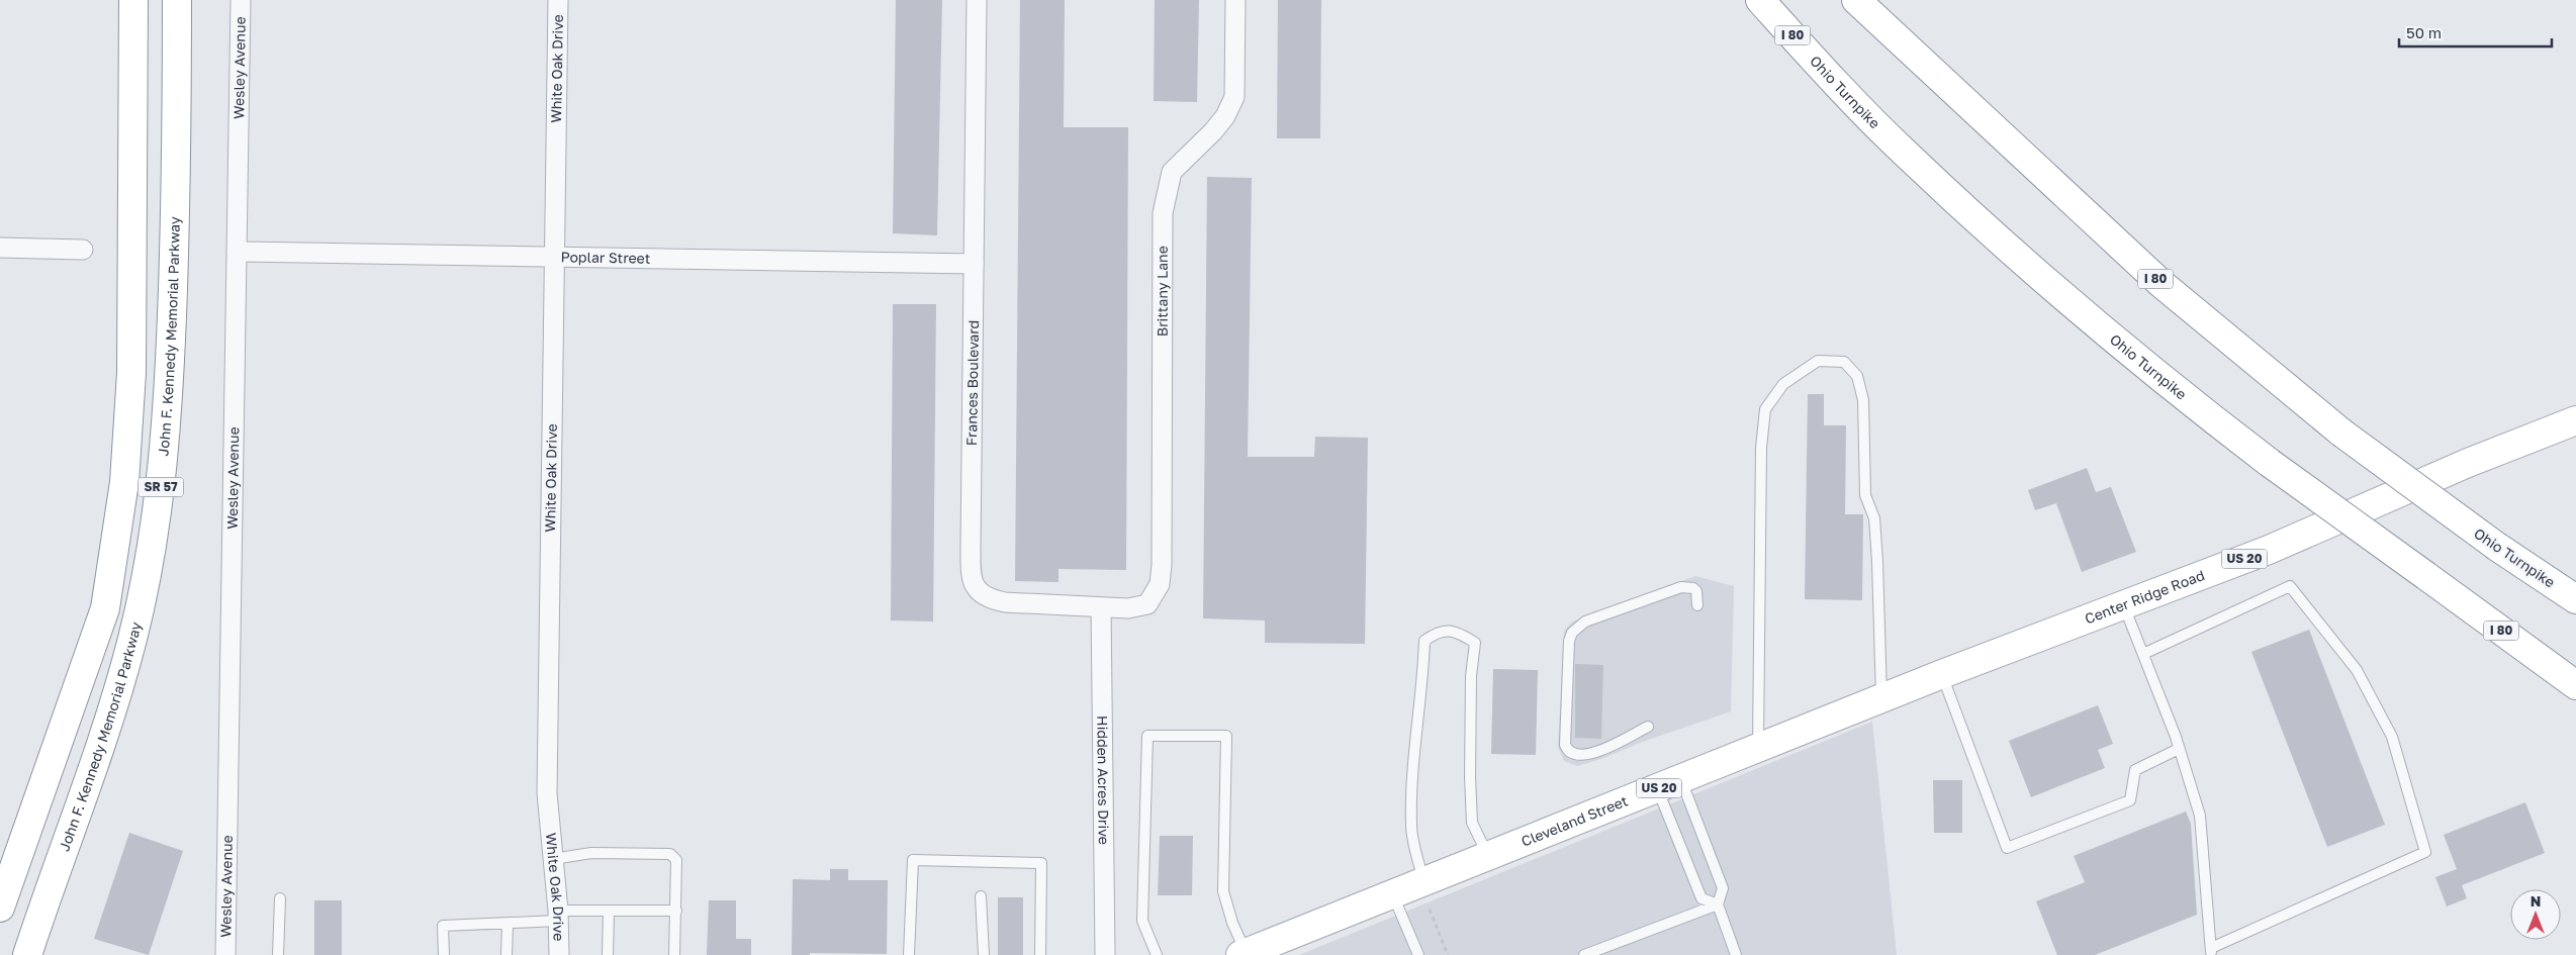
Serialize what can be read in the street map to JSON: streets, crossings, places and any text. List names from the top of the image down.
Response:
{
  "streets": {
    "main road": [
      "I 80",
      "Ohio Turnpike",
      "John F. Kennedy Memorial Parkway",
      "SR 57",
      "US 20",
      "Center Ridge Road",
      "Cleveland Street"
    ],
    "street": [
      "Wesley Avenue",
      "White Oak Drive",
      "Poplar Street",
      "Brittany Lane",
      "Frances Boulevard",
      "Hidden Acres Drive"
    ]
  },
  "crossings": [
    ["Wesley Avenue", "Poplar Street"],
    ["White Oak Drive", "Poplar Street"],
    ["Poplar Street", "Frances Boulevard"],
    ["Brittany Lane", "Frances Boulevard"],
    ["Frances Boulevard", "Hidden Acres Drive"],
    ["Center Ridge Road", "Cleveland Street"]
  ],
  "scale_bar": "50 m",
  "north": "top"
}
